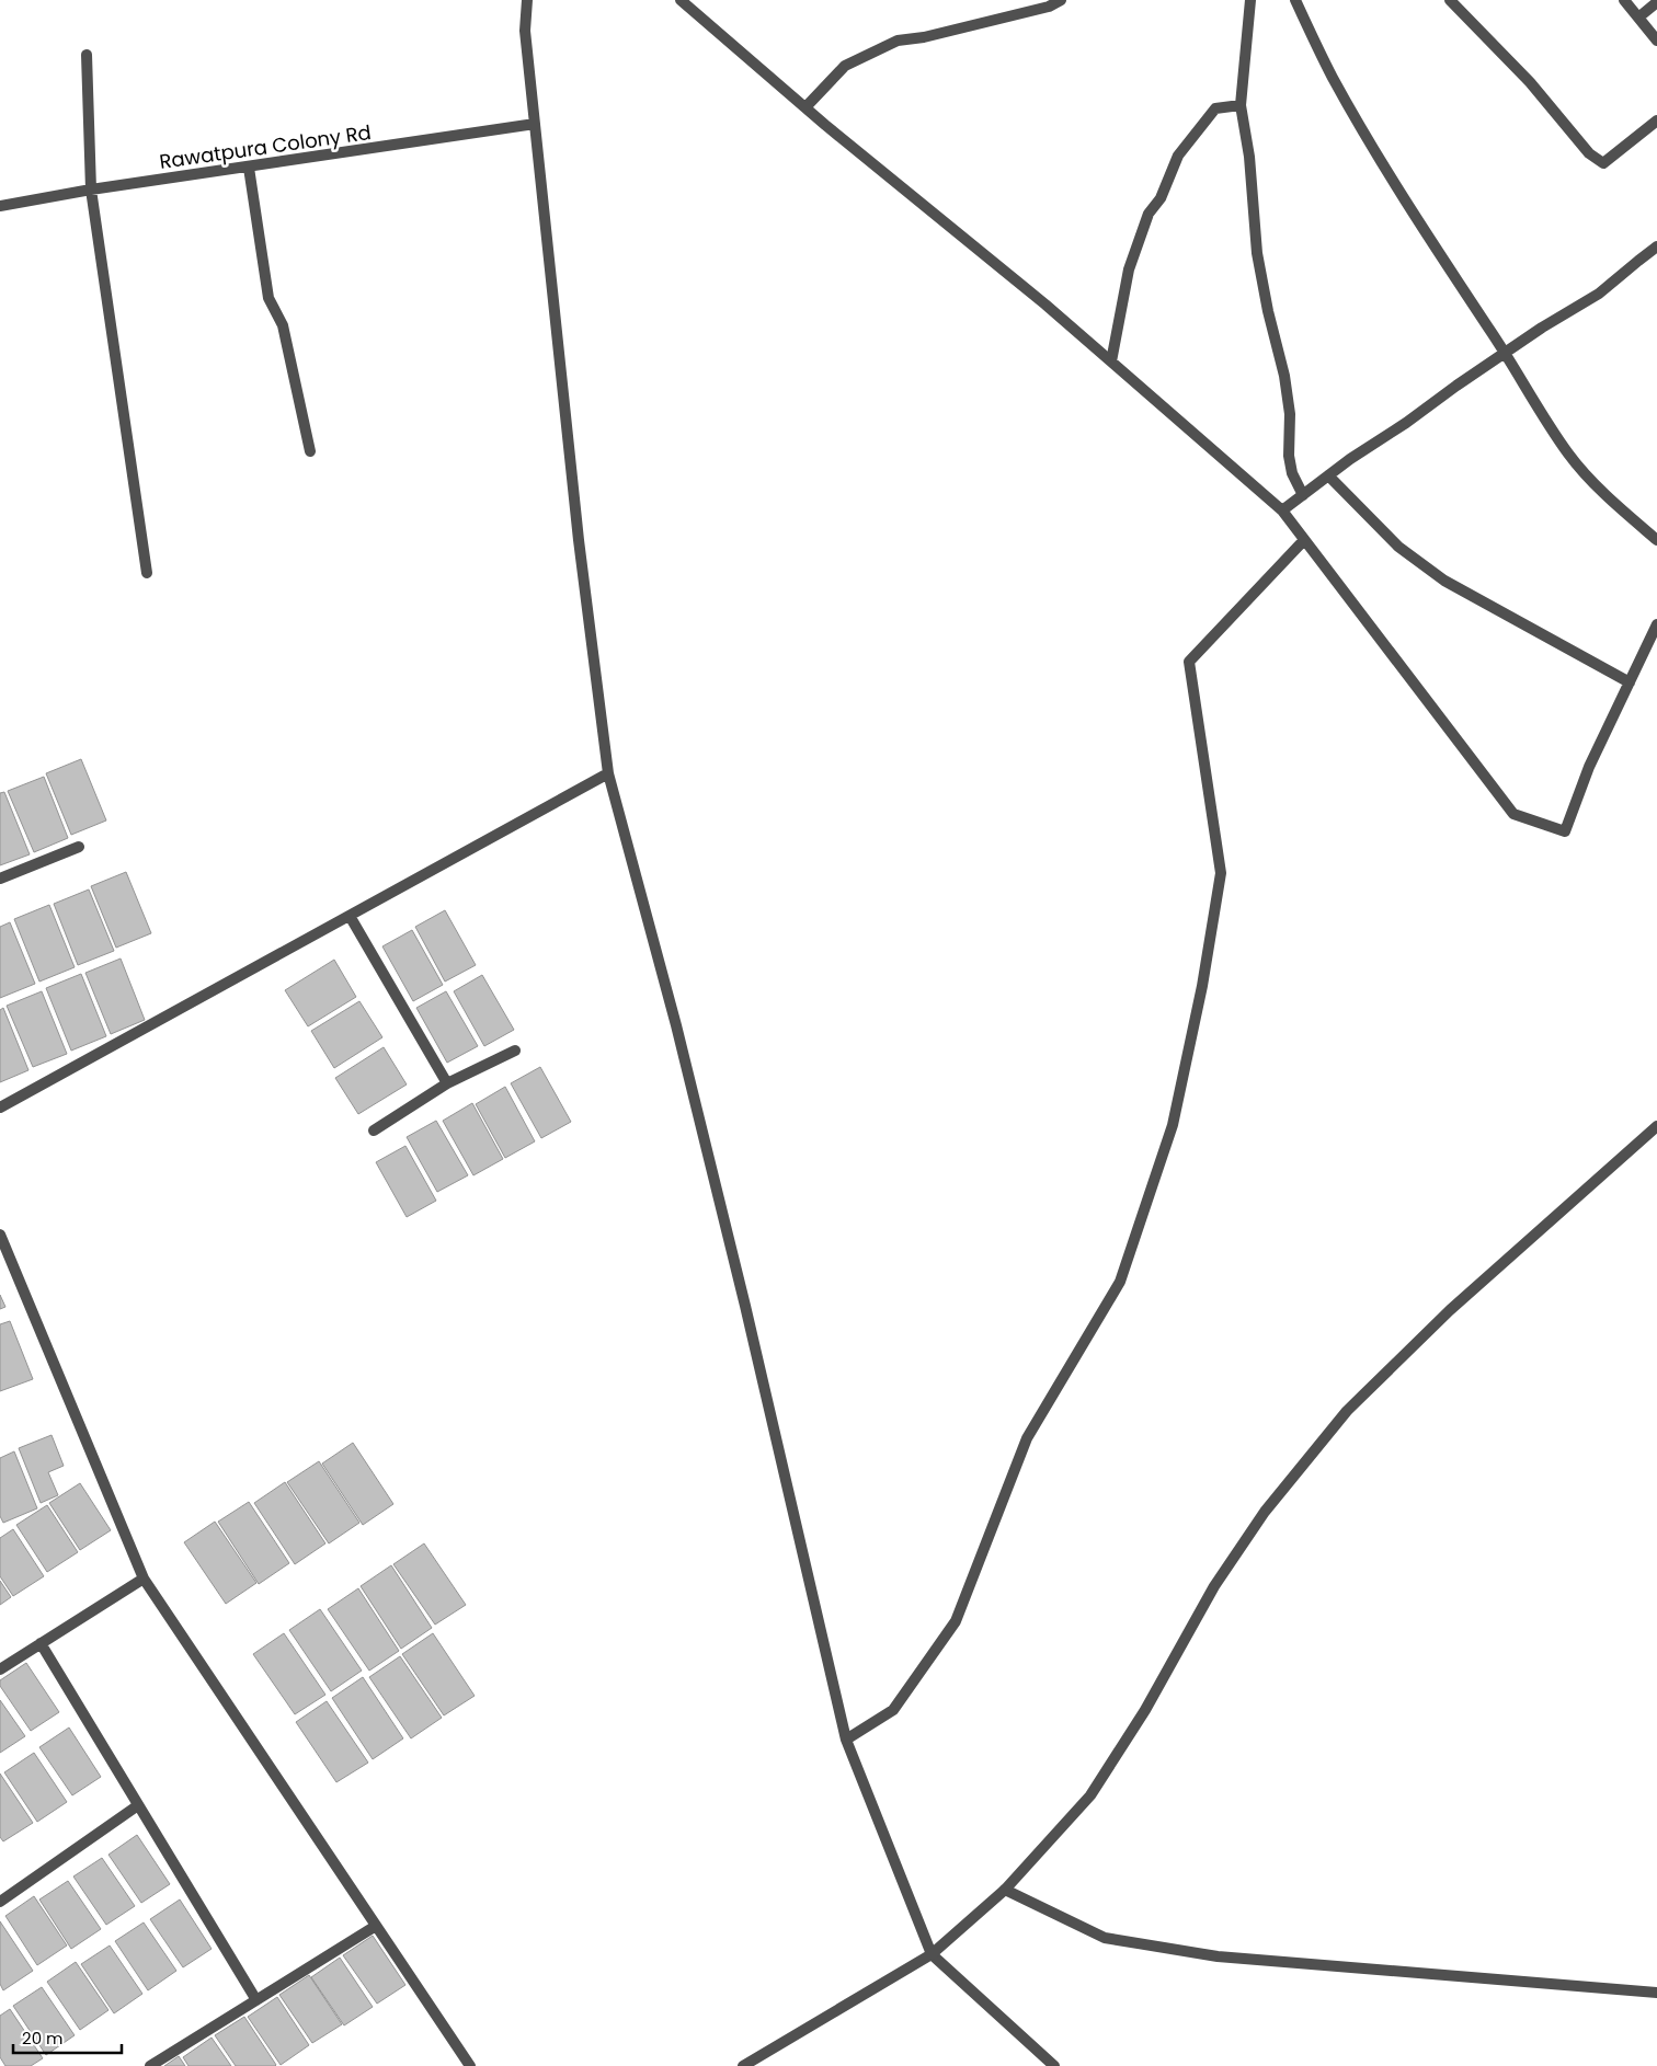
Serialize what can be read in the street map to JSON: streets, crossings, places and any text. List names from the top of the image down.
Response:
{
  "streets": {
    "street": ["Rawatpura Colony Rd"]
  },
  "scale_bar": "20 m"
}
